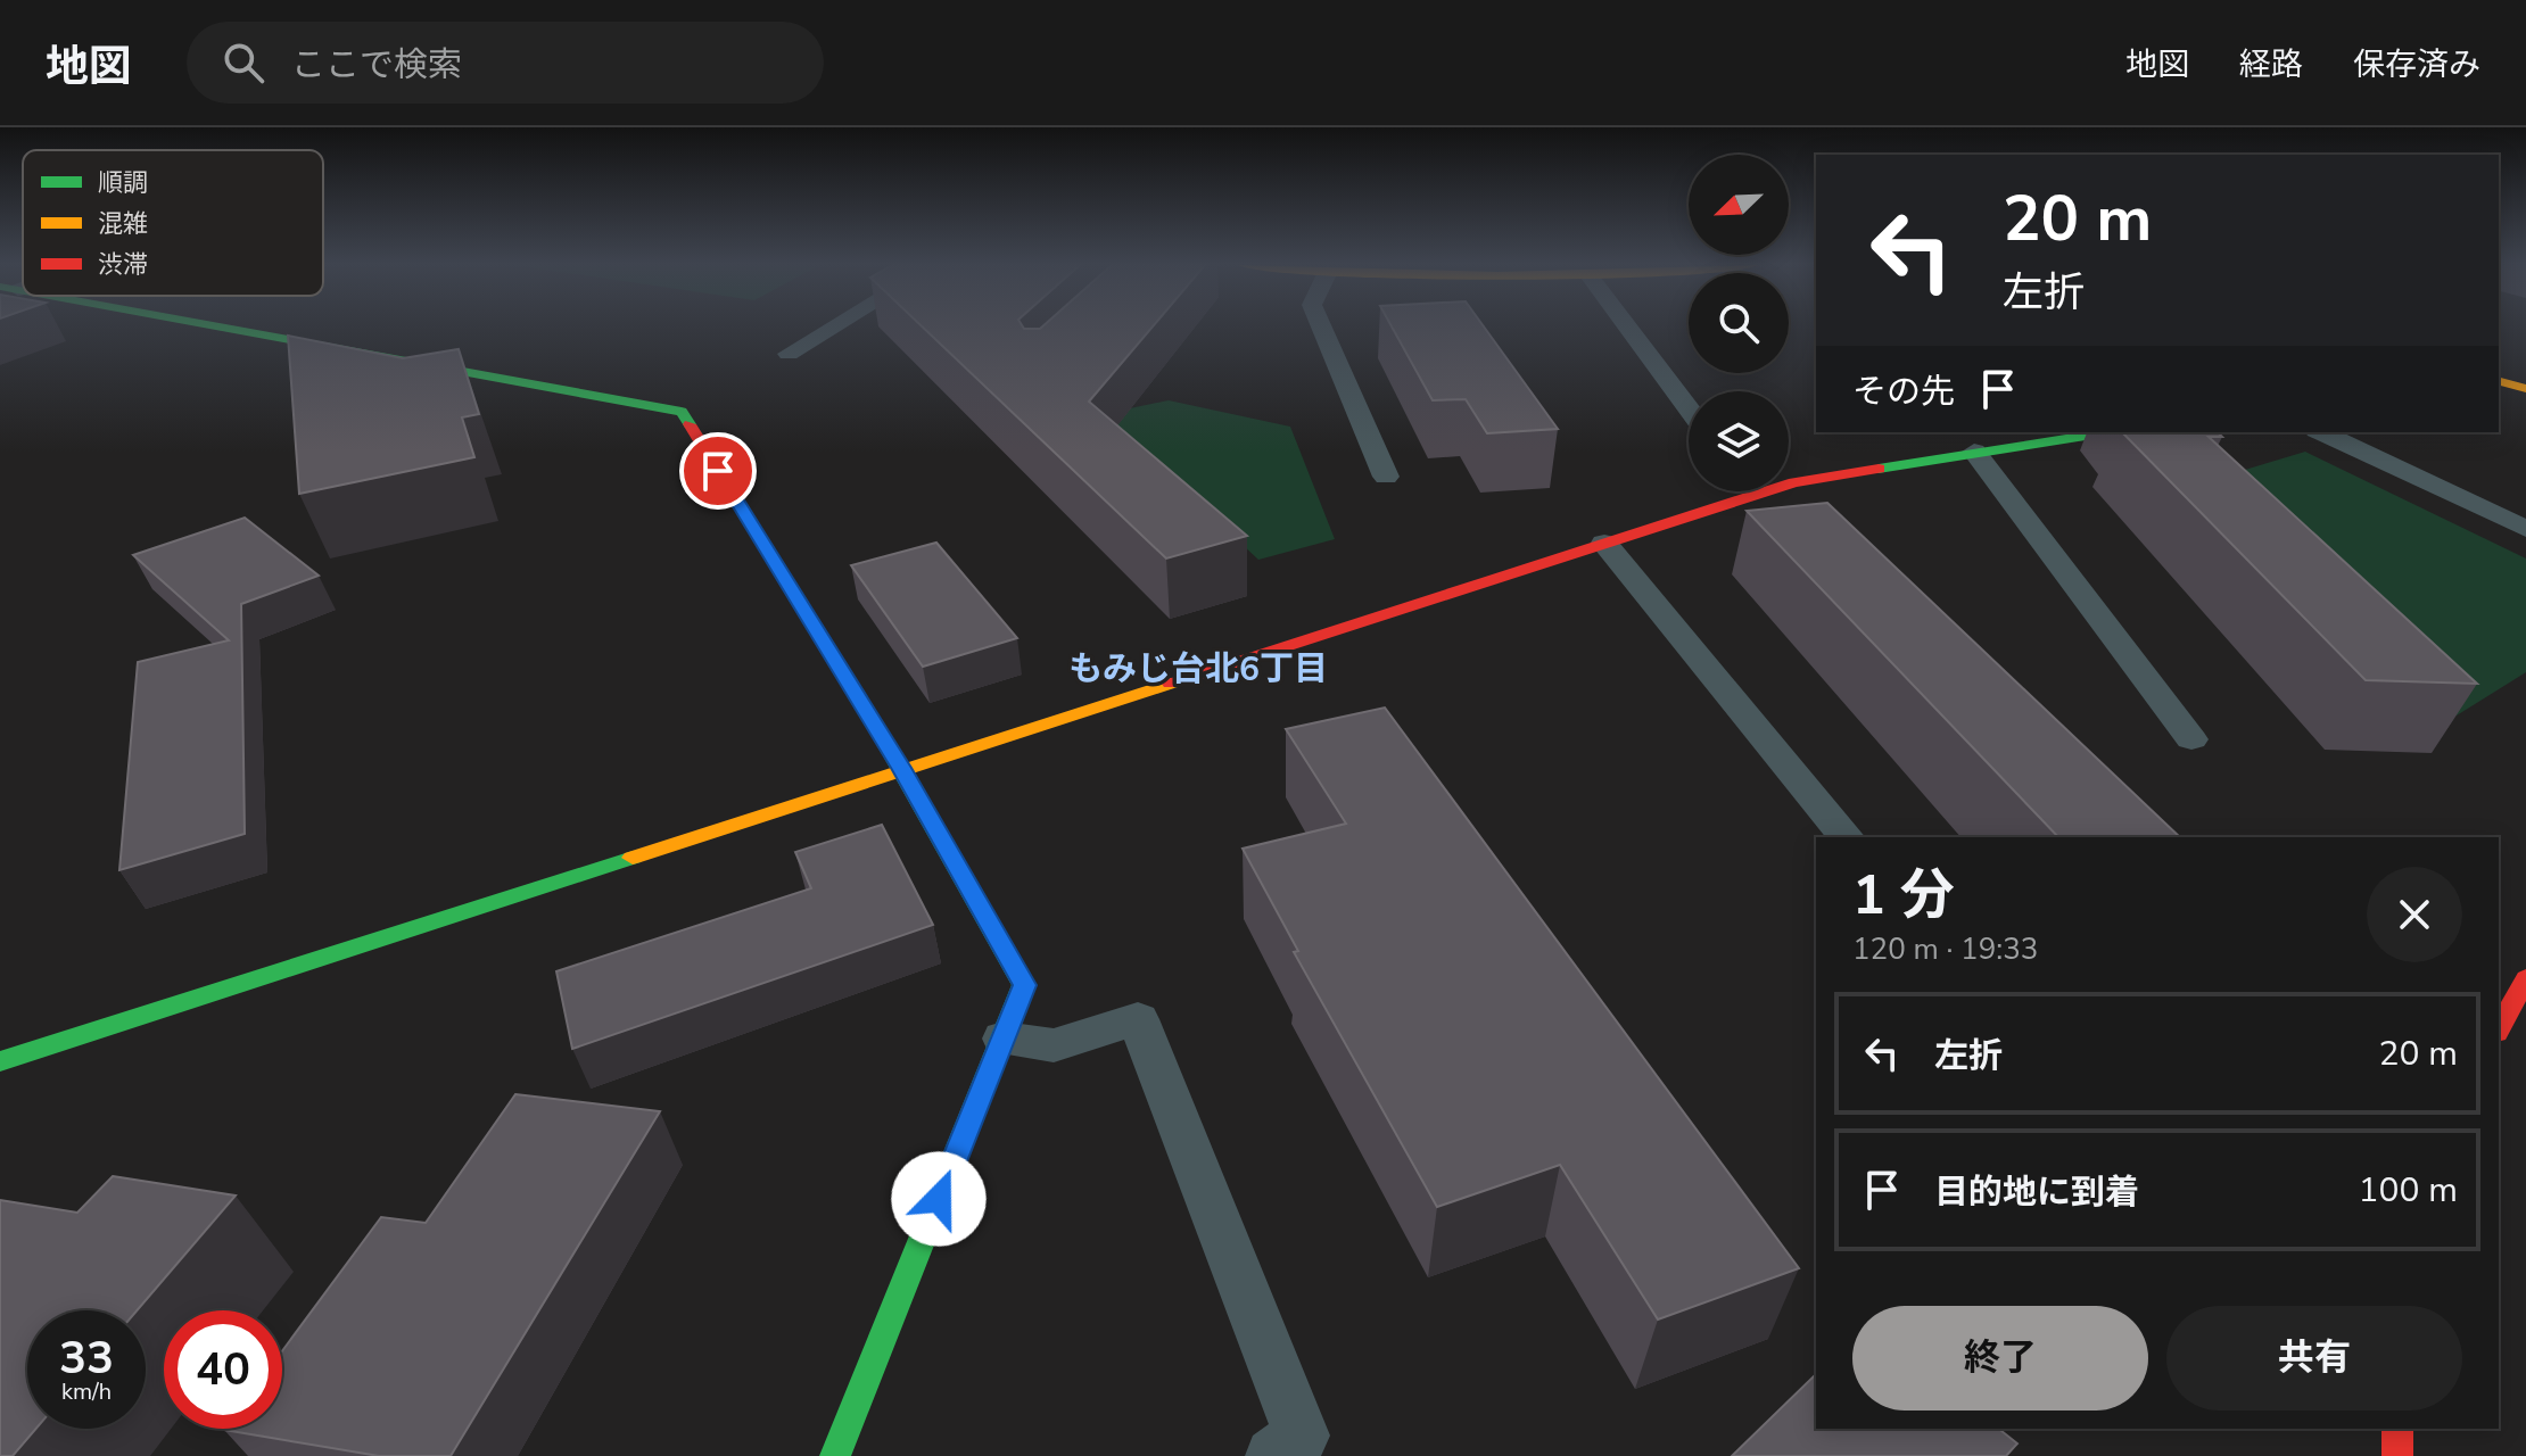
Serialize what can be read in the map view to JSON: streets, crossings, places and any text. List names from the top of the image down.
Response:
{
  "districts": ["もみじ台北6丁目"],
  "legend": ["順調", "混雑", "渋滞"],
  "north": "bottom left",
  "page": {
    "header": "地図",
    "search": "ここで検索",
    "nav": ["地図", "経路", "保存済み"],
    "turn": ["20 m", "左折"],
    "then": "その先",
    "heading": ["1 分", "120 m · 19:33"],
    "list": [
      {
        "name": "左折",
        "value": "20 m"
      },
      {
        "name": "目的地に到着",
        "value": "100 m"
      }
    ],
    "buttons": ["終了", "共有"],
    "speed": "33 km/h",
    "limit": "40"
  }
}
